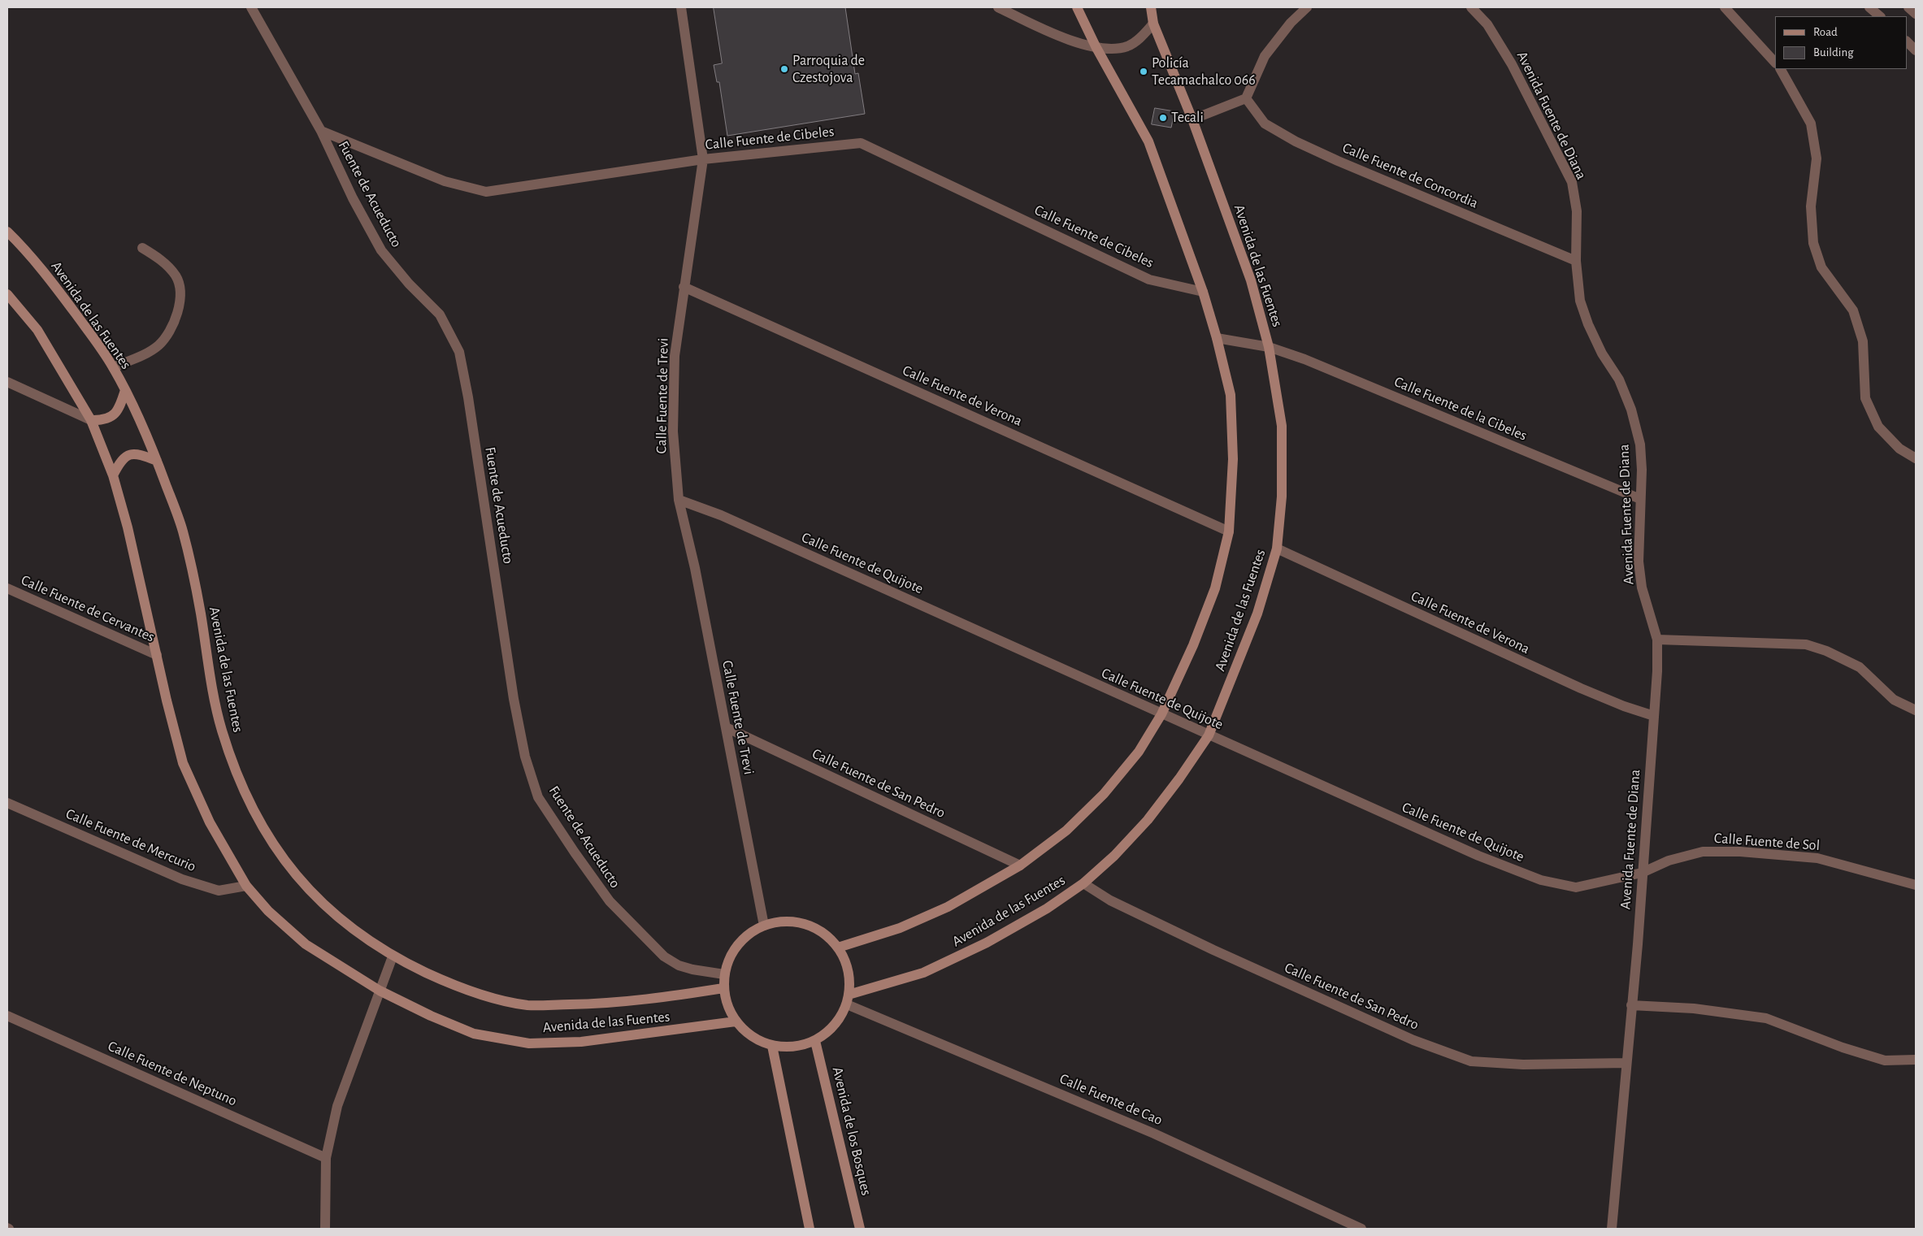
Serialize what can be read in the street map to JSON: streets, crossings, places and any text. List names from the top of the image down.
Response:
{
  "streets": {
    "main road": ["Avenida de las Fuentes", "Avenida de los Bosques"],
    "street": [
      "Avenida Fuente de Diana",
      "Calle Fuente de Cibeles",
      "Calle Fuente de Concordia",
      "Fuente de Acueducto",
      "Calle Fuente de Trevi",
      "Calle Fuente de Verona",
      "Calle Fuente de la Cibeles",
      "Calle Fuente de Quijote",
      "Calle Fuente de Cervantes",
      "Calle Fuente de San Pedro",
      "Calle Fuente de Mercurio",
      "Calle Fuente de Sol",
      "Calle Fuente de Neptuno",
      "Calle Fuente de Cao"
    ]
  },
  "crossings": [
    ["Avenida Fuente de Diana", "Calle Fuente de Concordia"],
    ["Avenida Fuente de Diana", "Calle Fuente de Verona"],
    ["Avenida Fuente de Diana", "Calle Fuente de la Cibeles"],
    ["Avenida Fuente de Diana", "Calle Fuente de Quijote"],
    ["Avenida Fuente de Diana", "Calle Fuente de San Pedro"],
    ["Avenida Fuente de Diana", "Calle Fuente de Sol"],
    ["Calle Fuente de Cibeles", "Fuente de Acueducto"],
    ["Calle Fuente de Cibeles", "Calle Fuente de Trevi"],
    ["Fuente de Acueducto", "Avenida de las Fuentes"],
    ["Fuente de Acueducto", "Calle Fuente de Trevi"],
    ["Fuente de Acueducto", "Calle Fuente de Cao"],
    ["Fuente de Acueducto", "Avenida de los Bosques"],
    ["Avenida de las Fuentes", "Calle Fuente de Trevi"],
    ["Avenida de las Fuentes", "Calle Fuente de Verona"],
    ["Avenida de las Fuentes", "Calle Fuente de la Cibeles"],
    ["Avenida de las Fuentes", "Calle Fuente de Quijote"],
    ["Avenida de las Fuentes", "Calle Fuente de Cervantes"],
    ["Avenida de las Fuentes", "Calle Fuente de San Pedro"],
    ["Avenida de las Fuentes", "Calle Fuente de Mercurio"],
    ["Avenida de las Fuentes", "Calle Fuente de Cao"],
    ["Avenida de las Fuentes", "Avenida de los Bosques"],
    ["Calle Fuente de Trevi", "Calle Fuente de Verona"],
    ["Calle Fuente de Trevi", "Calle Fuente de Quijote"],
    ["Calle Fuente de Trevi", "Calle Fuente de San Pedro"],
    ["Calle Fuente de Trevi", "Calle Fuente de Cao"],
    ["Calle Fuente de Trevi", "Avenida de los Bosques"],
    ["Calle Fuente de Quijote", "Calle Fuente de Sol"],
    ["Calle Fuente de Cao", "Avenida de los Bosques"]
  ],
  "places": ["Parroquia de Czestojova", "Policía Tecamachalco 066", "Tecali"],
  "legend": ["Road", "Building"]
}
